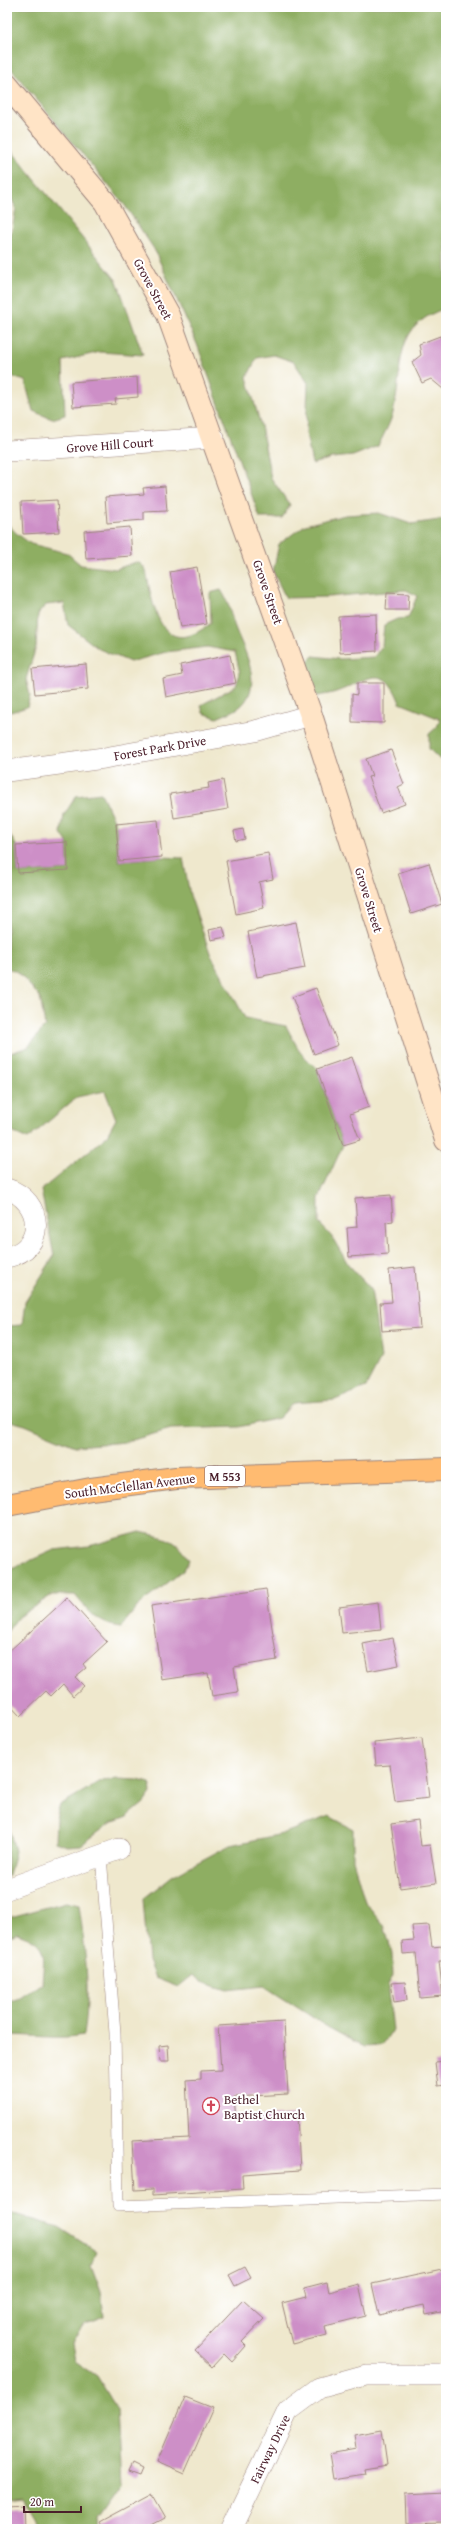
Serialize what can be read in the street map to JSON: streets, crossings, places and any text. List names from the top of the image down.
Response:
{
  "streets": {
    "main road": ["Grove Street", "M 553", "South McClellan Avenue"],
    "street": ["Grove Hill Court", "Forest Park Drive", "Fairway Drive"]
  },
  "crossings": [
    ["Grove Street", "Grove Hill Court"],
    ["Grove Street", "Forest Park Drive"]
  ],
  "places": {
    "church": ["Bethel Baptist Church"]
  },
  "scale_bar": "20 m"
}
